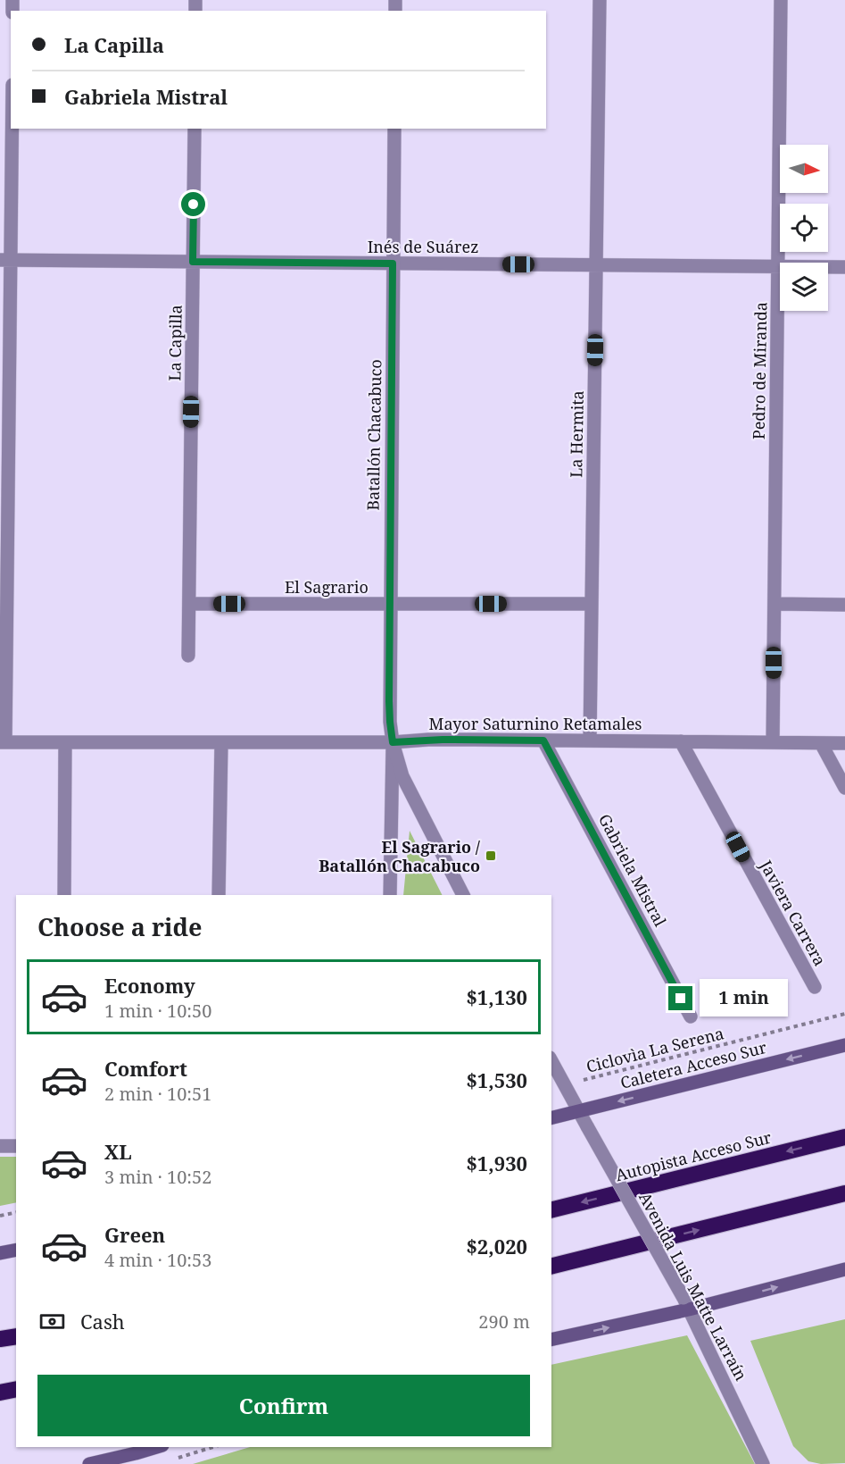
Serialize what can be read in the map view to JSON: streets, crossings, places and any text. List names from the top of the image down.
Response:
{
  "streets": {
    "highway": ["Autopista Acceso Sur"],
    "main road": ["Caletera Acceso Sur"],
    "street": [
      "Inés de Suárez",
      "La Capilla",
      "Pedro de Miranda",
      "La Hermita",
      "Batallón Chacabuco",
      "El Sagrario",
      "Mayor Saturnino Retamales",
      "Gabriela Mistral",
      "Javiera Carrera",
      "Avenida Luis Matte Larraín"
    ],
    "path": ["Ciclovìa La Serena"]
  },
  "crossings": [
    ["Inés de Suárez", "La Capilla"],
    ["Inés de Suárez", "Pedro de Miranda"],
    ["Inés de Suárez", "La Hermita"],
    ["Inés de Suárez", "Batallón Chacabuco"],
    ["La Capilla", "El Sagrario"],
    ["Pedro de Miranda", "Mayor Saturnino Retamales"],
    ["La Hermita", "El Sagrario"],
    ["La Hermita", "Mayor Saturnino Retamales"],
    ["Batallón Chacabuco", "El Sagrario"],
    ["Batallón Chacabuco", "Mayor Saturnino Retamales"],
    ["Mayor Saturnino Retamales", "Gabriela Mistral"],
    ["Mayor Saturnino Retamales", "Javiera Carrera"],
    ["Caletera Acceso Sur", "Avenida Luis Matte Larraín"]
  ],
  "one_way": ["Caletera Acceso Sur"],
  "places": {
    "transit": ["El Sagrario / Batallón Chacabuco"]
  },
  "north": "right",
  "page": {
    "banner": ["La Capilla", "Gabriela Mistral"],
    "heading": "Choose a ride",
    "list": [
      {
        "name": "Economy",
        "note": "1 min · 10:50",
        "value": "$1,130"
      },
      {
        "name": "Comfort",
        "note": "2 min · 10:51",
        "value": "$1,530"
      },
      {
        "name": "XL",
        "note": "3 min · 10:52",
        "value": "$1,930"
      },
      {
        "name": "Green",
        "note": "4 min · 10:53",
        "value": "$2,020"
      }
    ],
    "bubble": "1 min",
    "pay": ["Cash", "290 m"],
    "buttons": "Confirm"
  }
}
